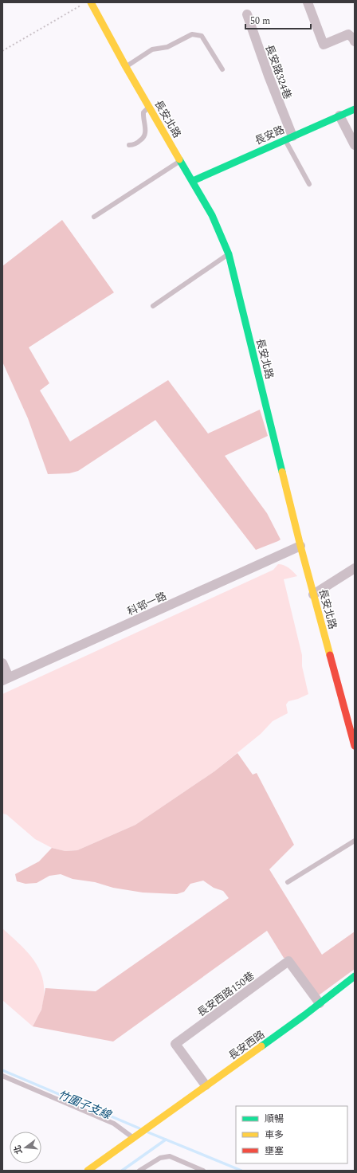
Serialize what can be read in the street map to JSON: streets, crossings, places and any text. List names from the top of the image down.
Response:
{
  "streets": {
    "street": [
      "長安路324巷",
      "長安北路",
      "長安路",
      "科邨一路",
      "長安西路150巷",
      "長安西路"
    ]
  },
  "crossings": [
    ["長安路324巷", "長安路"],
    ["長安北路", "長安路"],
    ["長安北路", "科邨一路"],
    ["長安西路150巷", "長安西路"]
  ],
  "water": ["竹圍子支線"],
  "legend": ["順暢", "車多", "壅塞"],
  "scale_bar": "50 m",
  "north": "left"
}
